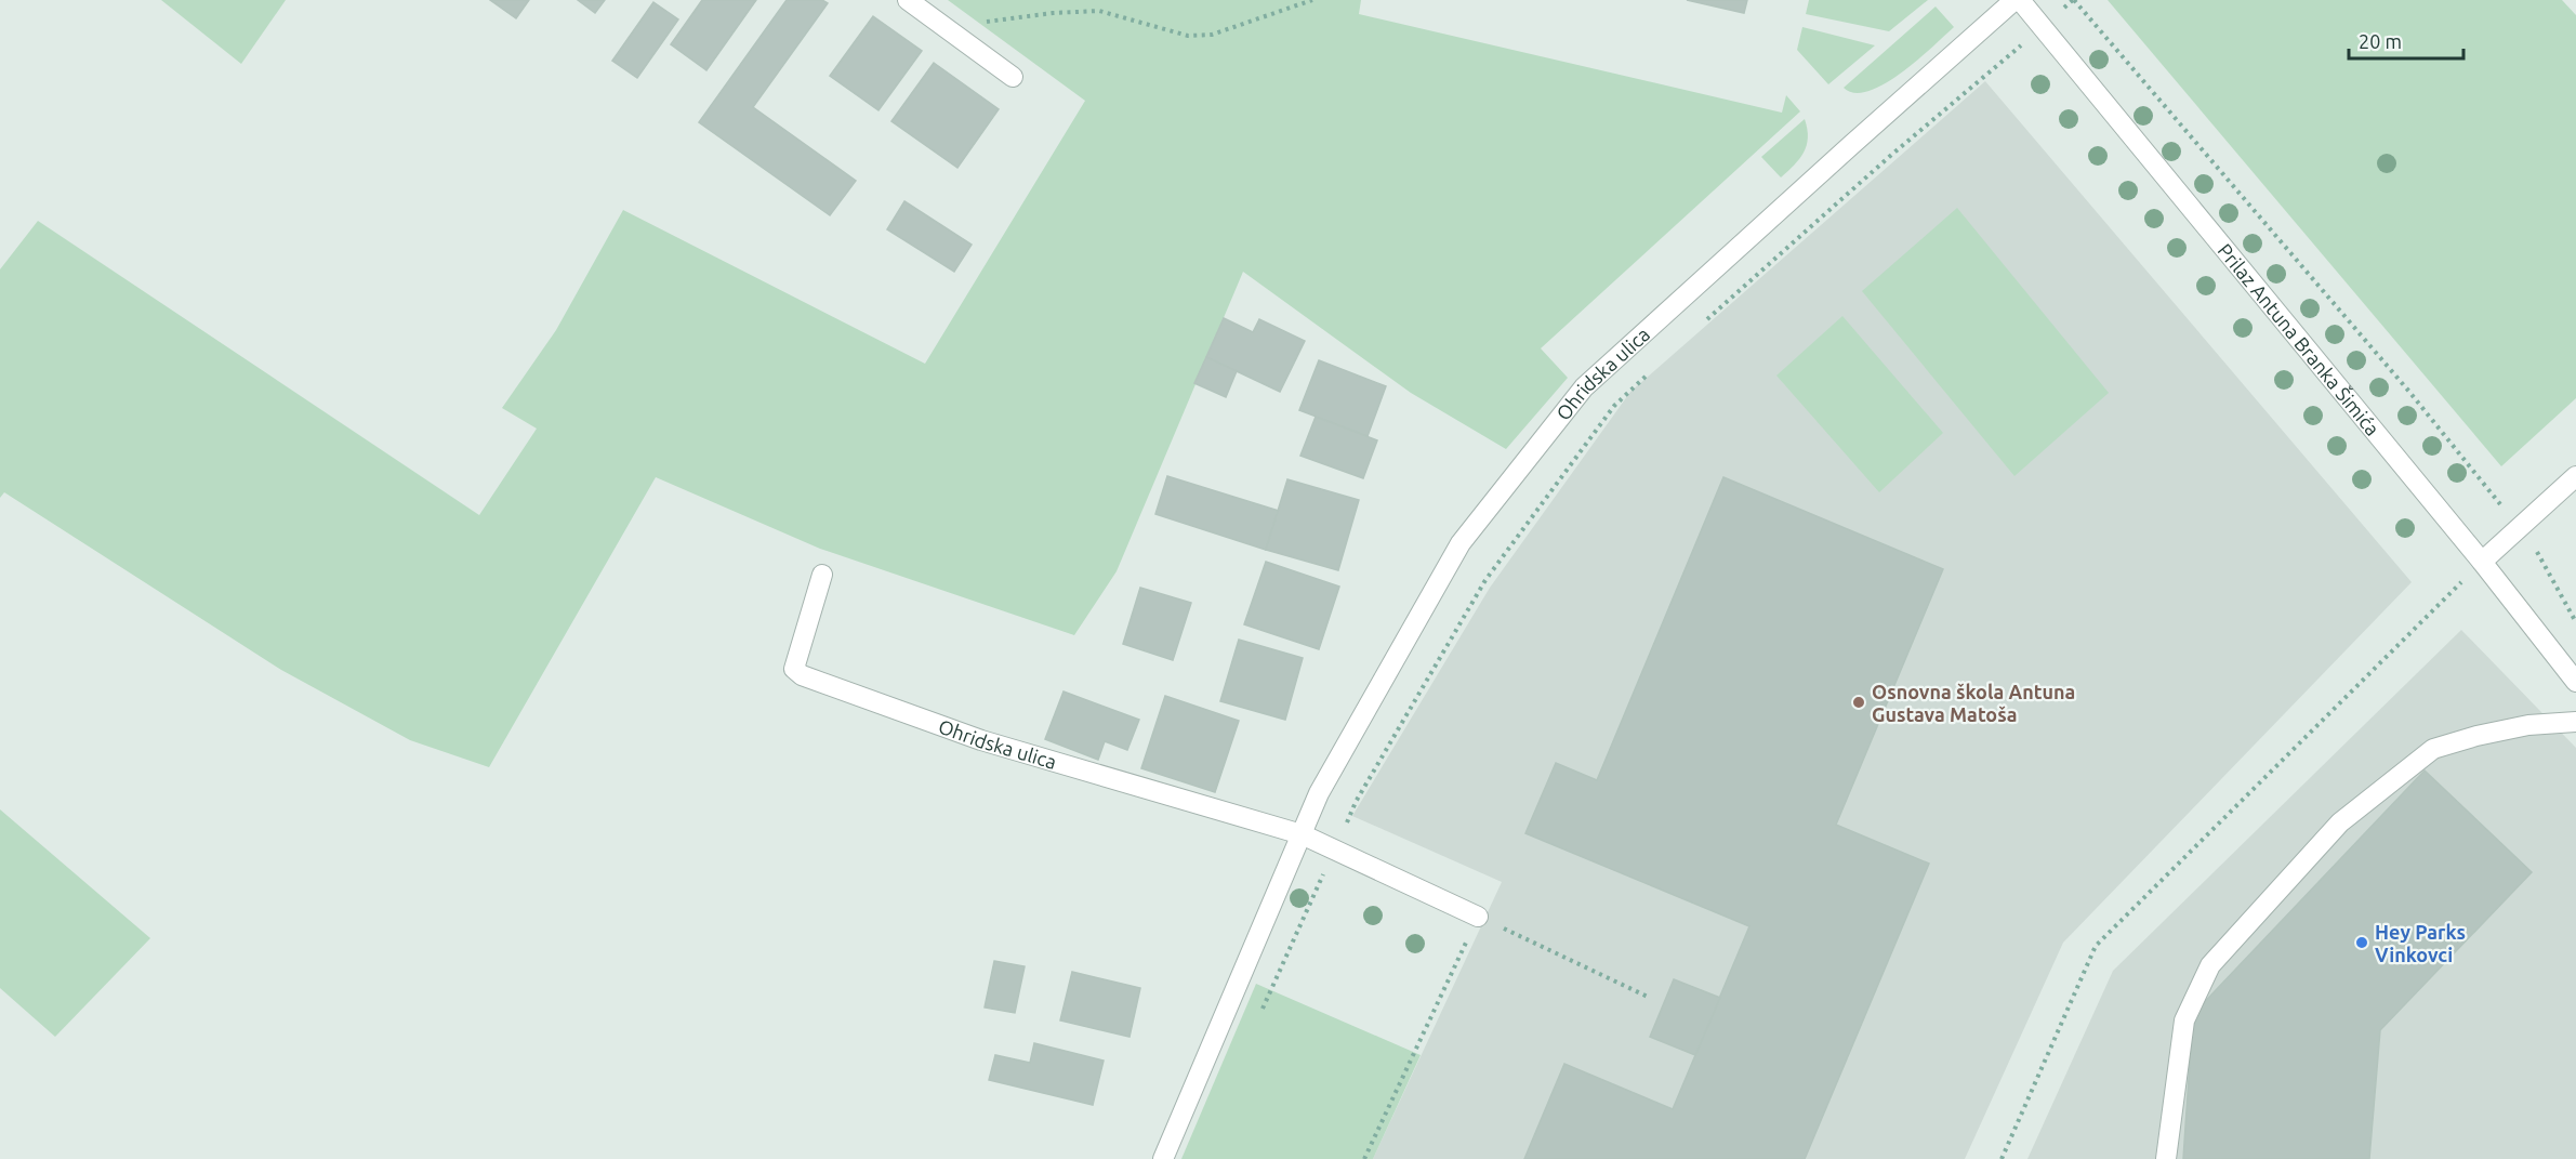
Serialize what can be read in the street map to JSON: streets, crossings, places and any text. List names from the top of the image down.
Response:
{
  "streets": {
    "street": ["Prilaz Antuna Branka Šimića", "Ohridska ulica"]
  },
  "crossings": [
    ["Prilaz Antuna Branka Šimića", "Ohridska ulica"]
  ],
  "places": ["Osnovna škola Antuna Gustava Matoša", "Hey Parks Vinkovci"],
  "scale_bar": "20 m"
}
